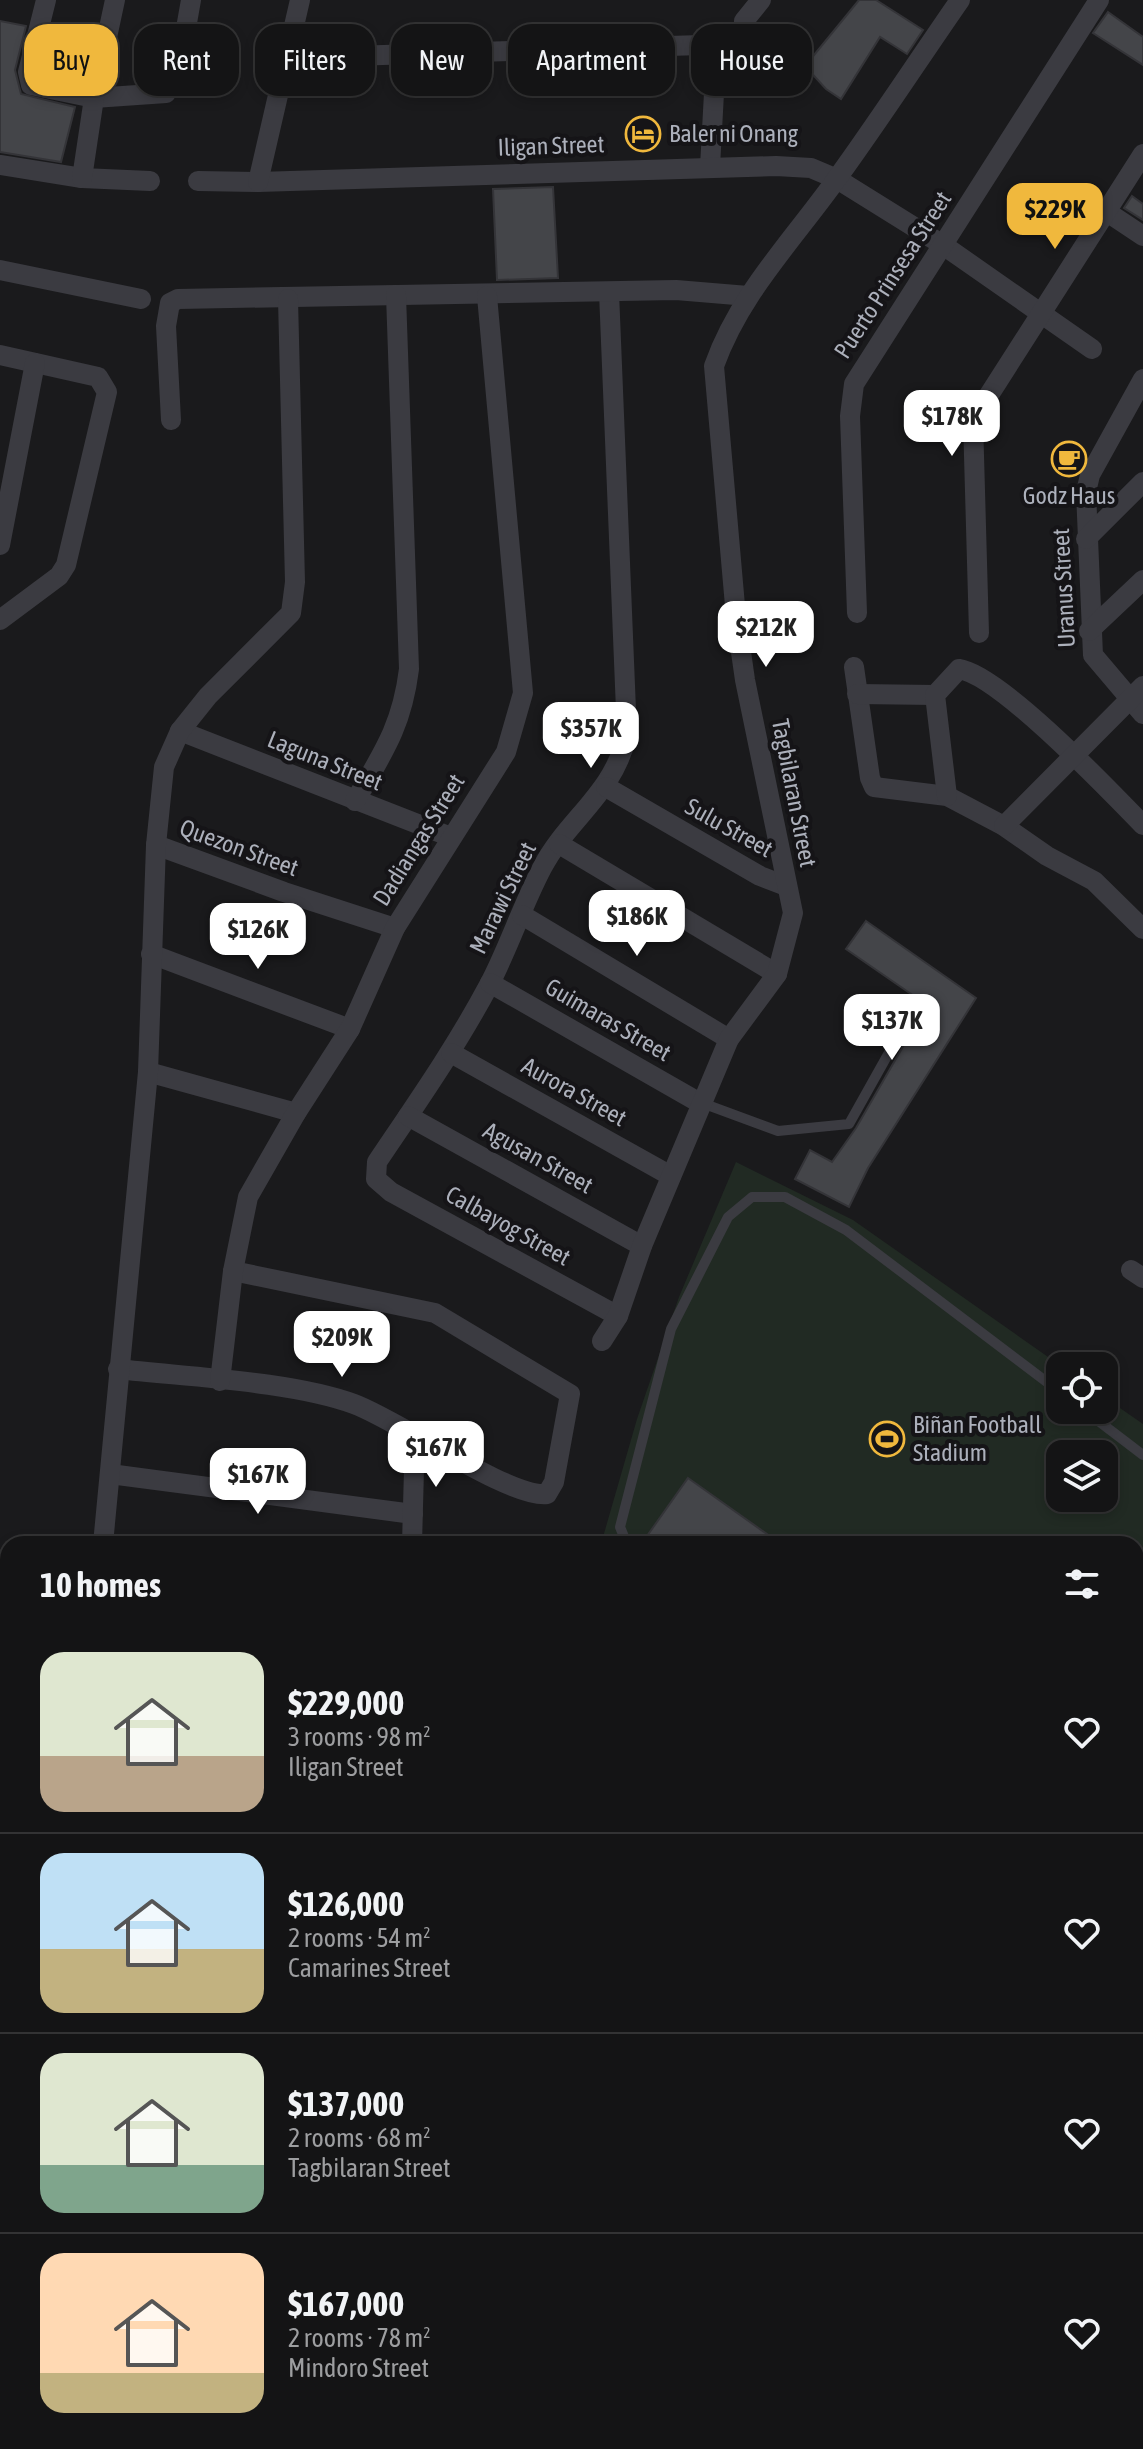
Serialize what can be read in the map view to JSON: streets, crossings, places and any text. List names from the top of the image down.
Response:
{
  "streets": {
    "street": [
      "Iligan Street",
      "Puerto Prinsesa Street",
      "Uranus Street",
      "Laguna Street",
      "Tagbilaran Street",
      "Sulu Street",
      "Dadiangas Street",
      "Quezon Street",
      "Marawi Street",
      "Guimaras Street",
      "Aurora Street",
      "Agusan Street",
      "Calbayog Street"
    ]
  },
  "crossings": [
    ["Iligan Street", "Puerto Prinsesa Street"],
    ["Iligan Street", "Tagbilaran Street"],
    ["Laguna Street", "Dadiangas Street"],
    ["Tagbilaran Street", "Sulu Street"],
    ["Tagbilaran Street", "Guimaras Street"],
    ["Tagbilaran Street", "Aurora Street"],
    ["Tagbilaran Street", "Agusan Street"],
    ["Tagbilaran Street", "Calbayog Street"],
    ["Sulu Street", "Marawi Street"],
    ["Dadiangas Street", "Quezon Street"],
    ["Marawi Street", "Guimaras Street"],
    ["Marawi Street", "Aurora Street"],
    ["Marawi Street", "Agusan Street"],
    ["Marawi Street", "Calbayog Street"]
  ],
  "places": {
    "hotel": ["Baler ni Onang"],
    "cafe": ["Godz Haus"],
    "sports": ["Biñan Football Stadium"]
  },
  "page": {
    "chip": [
      "Buy",
      "Rent",
      "Filters",
      "New",
      "Apartment",
      "House"
    ],
    "price": [
      "$229K",
      "$178K",
      "$212K",
      "$357K",
      "$186K",
      "$126K",
      "$137K",
      "$209K",
      "$167K",
      "$167K"
    ],
    "heading": "10 homes",
    "list": [
      {
        "name": "$229,000",
        "note": "3 rooms · 98 m² · Iligan Street"
      },
      {
        "name": "$126,000",
        "note": "2 rooms · 54 m² · Camarines Street"
      },
      {
        "name": "$137,000",
        "note": "2 rooms · 68 m² · Tagbilaran Street"
      },
      {
        "name": "$167,000",
        "note": "2 rooms · 78 m² · Mindoro Street"
      }
    ]
  }
}
